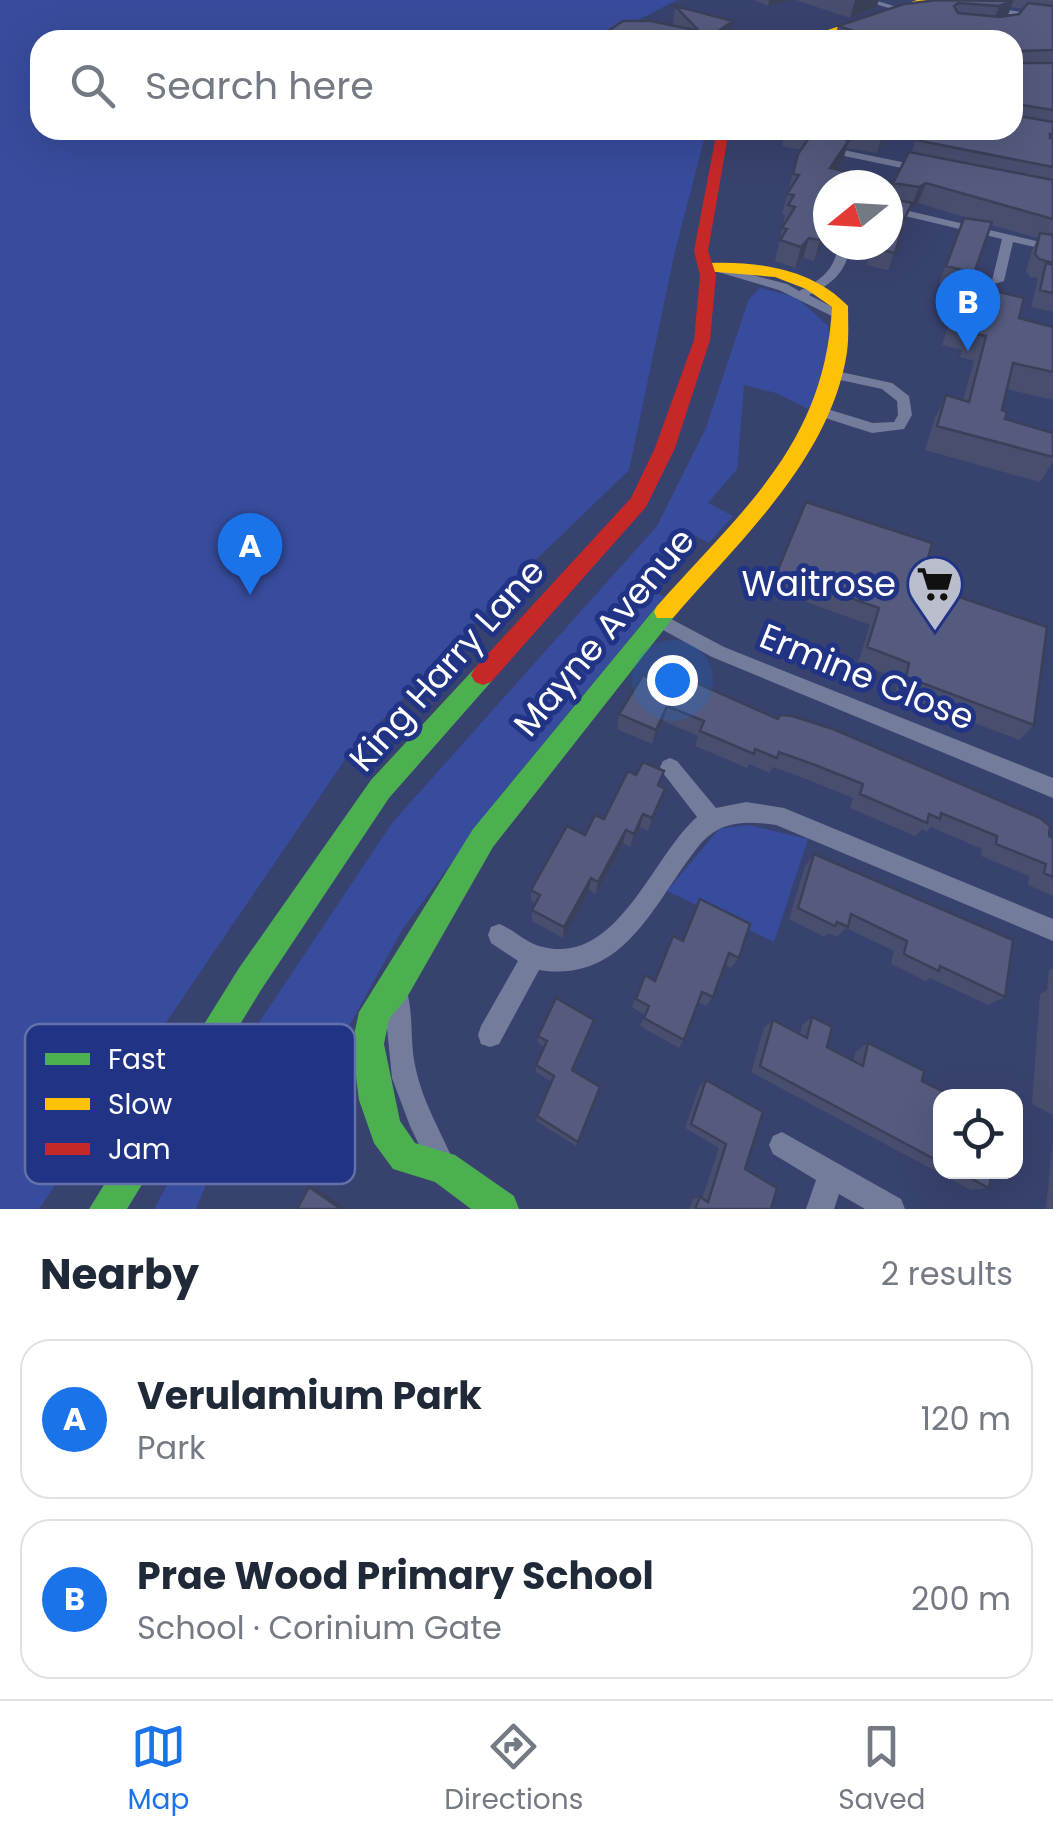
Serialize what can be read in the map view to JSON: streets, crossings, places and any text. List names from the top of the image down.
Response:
{
  "streets": {
    "street": ["Mayne Avenue", "King Harry Lane", "Ermine Close"]
  },
  "crossings": [
    ["Mayne Avenue", "Ermine Close"]
  ],
  "places": {
    "supermarket": ["Waitrose"]
  },
  "legend": ["Fast", "Slow", "Jam"],
  "north": "left",
  "page": {
    "search": "Search here",
    "pins": ["B", "A"],
    "heading": ["Nearby", "2 results"],
    "list": [
      {
        "mark": "A",
        "name": "Verulamium Park",
        "note": "Park",
        "value": "120 m"
      },
      {
        "mark": "B",
        "name": "Prae Wood Primary School",
        "note": "School · Corinium Gate",
        "value": "200 m"
      }
    ],
    "nav": ["Map", "Directions", "Saved"]
  }
}
